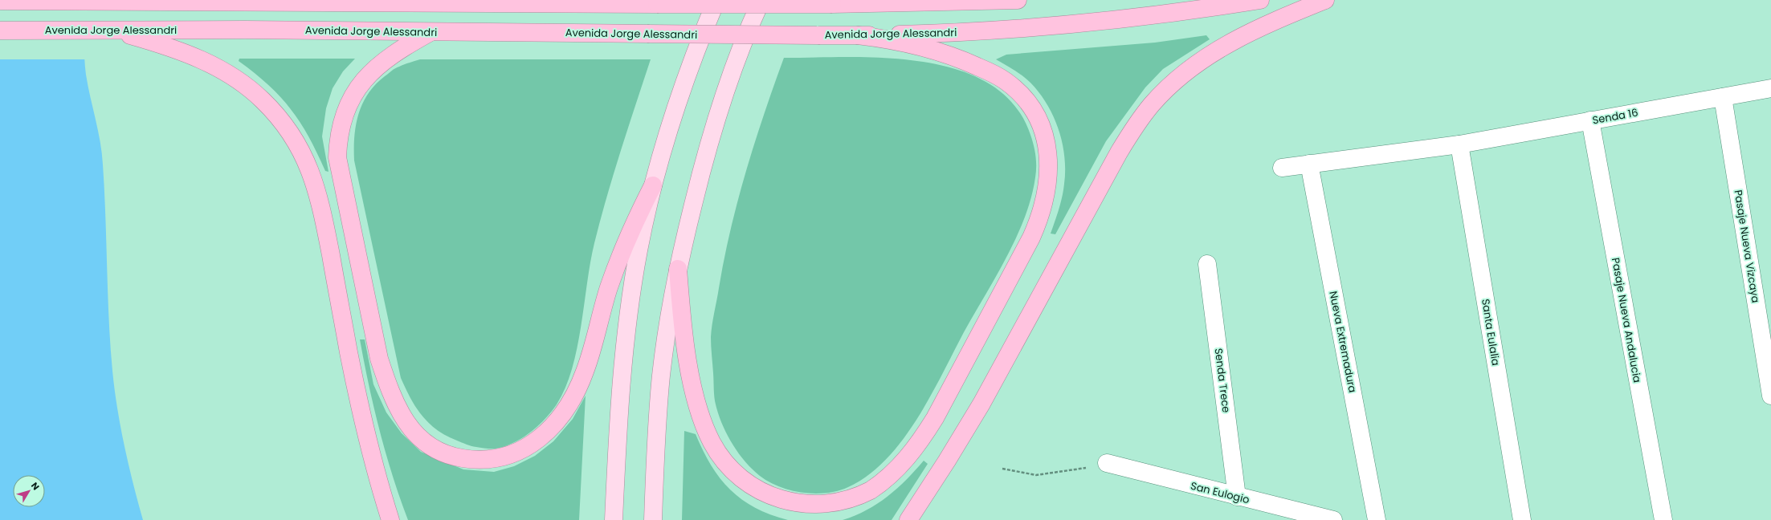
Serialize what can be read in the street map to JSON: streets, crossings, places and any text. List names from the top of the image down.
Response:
{
  "streets": {
    "highway": ["Avenida Jorge Alessandri"],
    "street": [
      "Senda 16",
      "Pasaje Nueva Vizcaya",
      "Pasaje Nueva Andalucia",
      "Santa Eulalia",
      "Nueva Extremadura",
      "Senda Trece",
      "San Eulogio"
    ]
  },
  "crossings": [
    ["Senda 16", "Pasaje Nueva Vizcaya"],
    ["Senda 16", "Pasaje Nueva Andalucia"],
    ["Senda 16", "Santa Eulalia"],
    ["Senda 16", "Nueva Extremadura"],
    ["Senda Trece", "San Eulogio"]
  ],
  "north": "top right"
}
